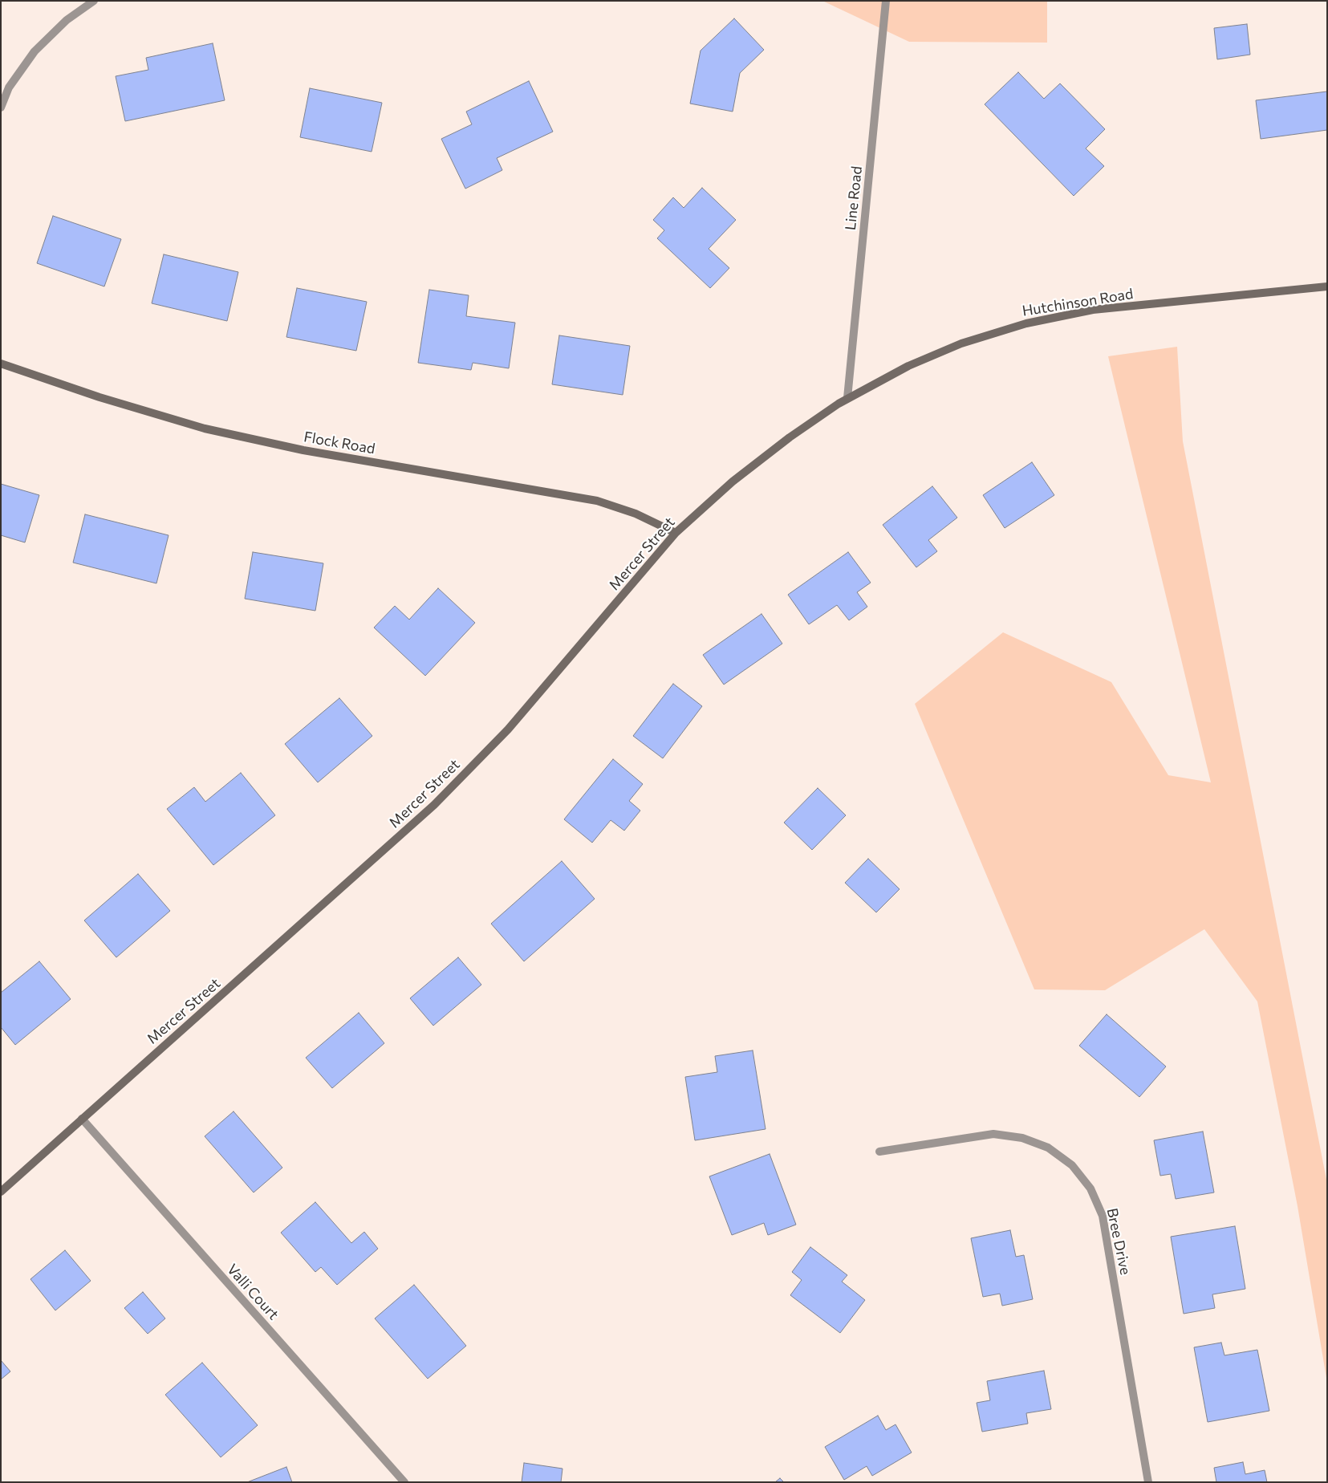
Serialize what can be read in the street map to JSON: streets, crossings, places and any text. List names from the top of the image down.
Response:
{
  "streets": {
    "street": [
      "Line Road",
      "Hutchinson Road",
      "Flock Road",
      "Mercer Street",
      "Bree Drive",
      "Valli Court"
    ]
  },
  "crossings": [
    ["Line Road", "Hutchinson Road"],
    ["Line Road", "Mercer Street"],
    ["Hutchinson Road", "Mercer Street"],
    ["Flock Road", "Mercer Street"],
    ["Mercer Street", "Valli Court"]
  ]
}
